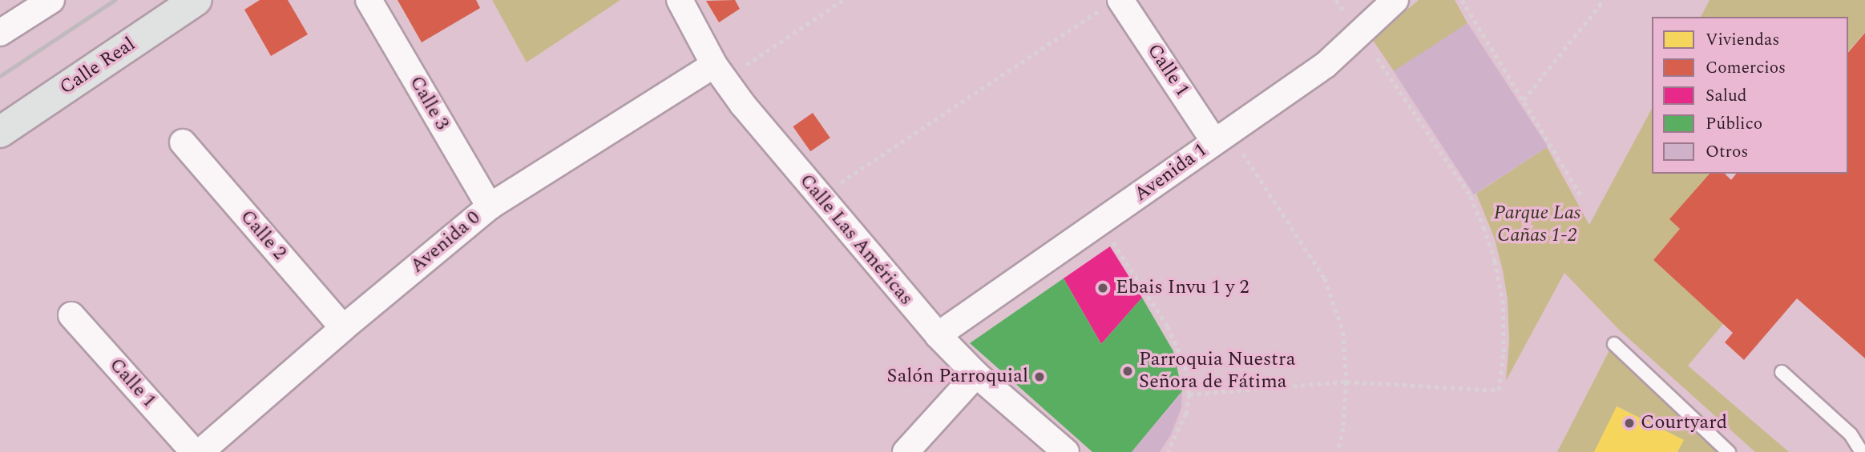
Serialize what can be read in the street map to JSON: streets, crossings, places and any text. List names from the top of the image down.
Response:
{
  "streets": {
    "main road": ["Calle Real"],
    "street": [
      "Calle 1",
      "Calle 3",
      "Avenida 1",
      "Calle 2",
      "Calle Las Américas",
      "Avenida 0"
    ]
  },
  "crossings": [
    ["Calle 1", "Avenida 1"],
    ["Calle 3", "Avenida 0"],
    ["Avenida 1", "Calle Las Américas"],
    ["Calle 2", "Avenida 0"],
    ["Calle Las Américas", "Avenida 0"]
  ],
  "parks": ["Parque Las Cañas 1-2"],
  "places": [
    "Ebais Invu 1 y 2",
    "Parroquia Nuestra Señora de Fátima",
    "Salón Parroquial",
    "Courtyard"
  ],
  "legend": [
    "Viviendas",
    "Comercios",
    "Salud",
    "Público",
    "Otros"
  ]
}
